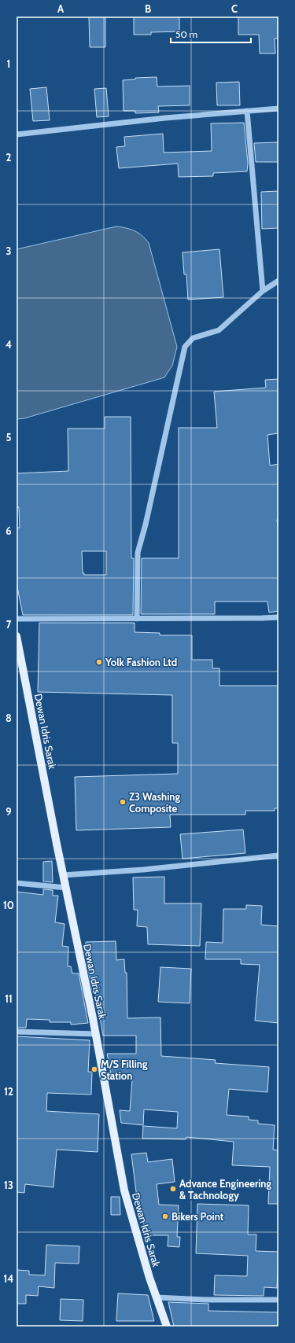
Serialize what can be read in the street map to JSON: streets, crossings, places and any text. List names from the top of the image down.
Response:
{
  "streets": {
    "main road": ["Dewan Idris Sarak"]
  },
  "places": [
    "Yolk Fashion Ltd",
    "Z3 Washing Composite",
    "M/S Filling Station",
    "Advance Engineering & Tachnology",
    "Bikers Point"
  ],
  "scale_bar": "50 m",
  "grid": {
    "columns": ["A", "B", "C"],
    "rows": [
      "1",
      "2",
      "3",
      "4",
      "5",
      "6",
      "7",
      "8",
      "9",
      "10",
      "11",
      "12",
      "13",
      "14"
    ]
  }
}
